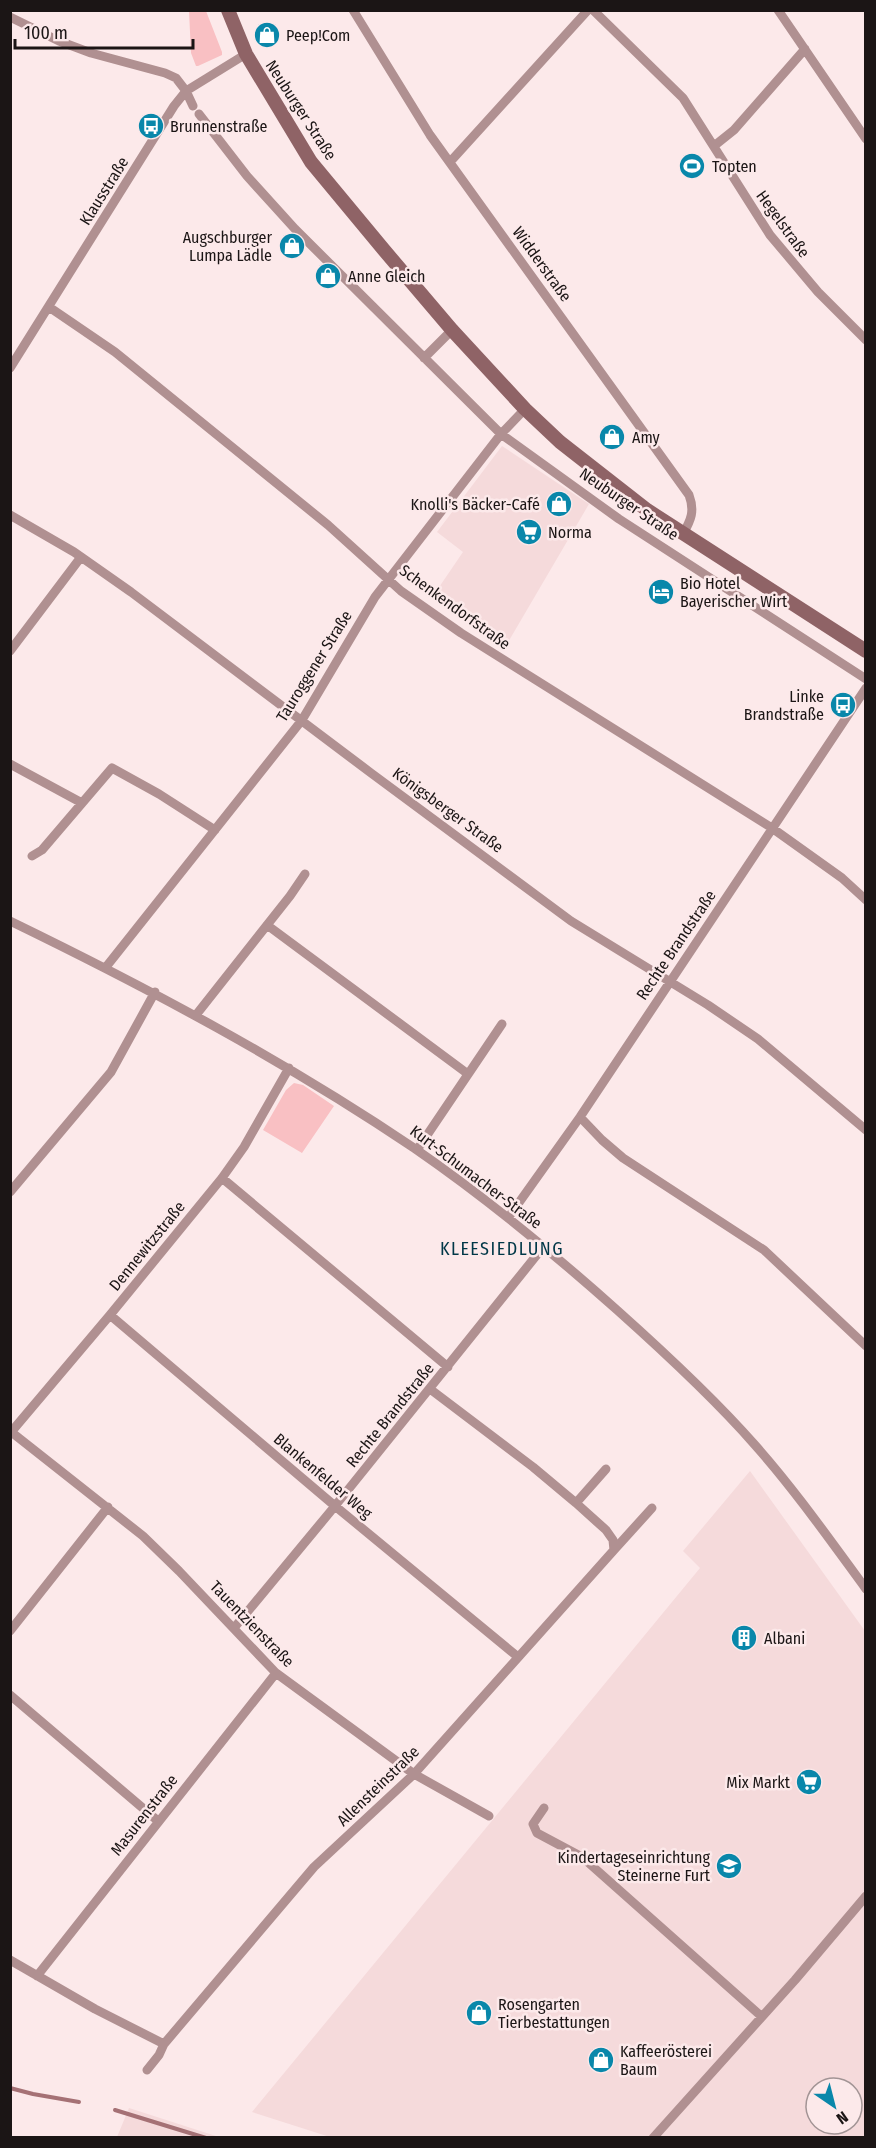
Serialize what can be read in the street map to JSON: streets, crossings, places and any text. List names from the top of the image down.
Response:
{
  "streets": {
    "street": [
      "Neuburger Straße",
      "Klausstraße",
      "Hegelstraße",
      "Widderstraße",
      "Schenkendorfstraße",
      "Tauroggener Straße",
      "Königsberger Straße",
      "Rechte Brandstraße",
      "Kurt-Schumacher-Straße",
      "Dennewitzstraße",
      "Blankenfelder Weg",
      "Tauentzienstraße",
      "Allensteinstraße",
      "Masurenstraße"
    ]
  },
  "crossings": [
    ["Neuburger Straße", "Klausstraße"],
    ["Neuburger Straße", "Widderstraße"],
    ["Neuburger Straße", "Tauroggener Straße"],
    ["Klausstraße", "Schenkendorfstraße"],
    ["Schenkendorfstraße", "Tauroggener Straße"],
    ["Schenkendorfstraße", "Rechte Brandstraße"],
    ["Tauroggener Straße", "Königsberger Straße"],
    ["Tauroggener Straße", "Kurt-Schumacher-Straße"],
    ["Königsberger Straße", "Rechte Brandstraße"],
    ["Rechte Brandstraße", "Kurt-Schumacher-Straße"],
    ["Rechte Brandstraße", "Blankenfelder Weg"],
    ["Rechte Brandstraße", "Tauentzienstraße"],
    ["Kurt-Schumacher-Straße", "Dennewitzstraße"],
    ["Dennewitzstraße", "Blankenfelder Weg"],
    ["Dennewitzstraße", "Tauentzienstraße"],
    ["Blankenfelder Weg", "Allensteinstraße"],
    ["Tauentzienstraße", "Allensteinstraße"],
    ["Tauentzienstraße", "Masurenstraße"]
  ],
  "districts": ["KLEESIEDLUNG"],
  "places": {
    "shop": [
      "Peep!Com",
      "Augschburger Lumpa Lädle",
      "Anne Gleich",
      "Amy",
      "Knolli's Bäcker-Café",
      "Rosengarten Tierbestattungen",
      "Kaffeerösterei Baum"
    ],
    "bus stop": ["Brunnenstraße", "Linke Brandstraße"],
    "sports": ["Topten"],
    "supermarket": ["Norma", "Mix Markt"],
    "hotel": ["Bio Hotel Bayerischer Wirt"],
    "building": ["Albani"],
    "school or university": ["Kindertageseinrichtung Steinerne Furt"]
  },
  "scale_bar": "100 m",
  "north": "bottom right"
}
